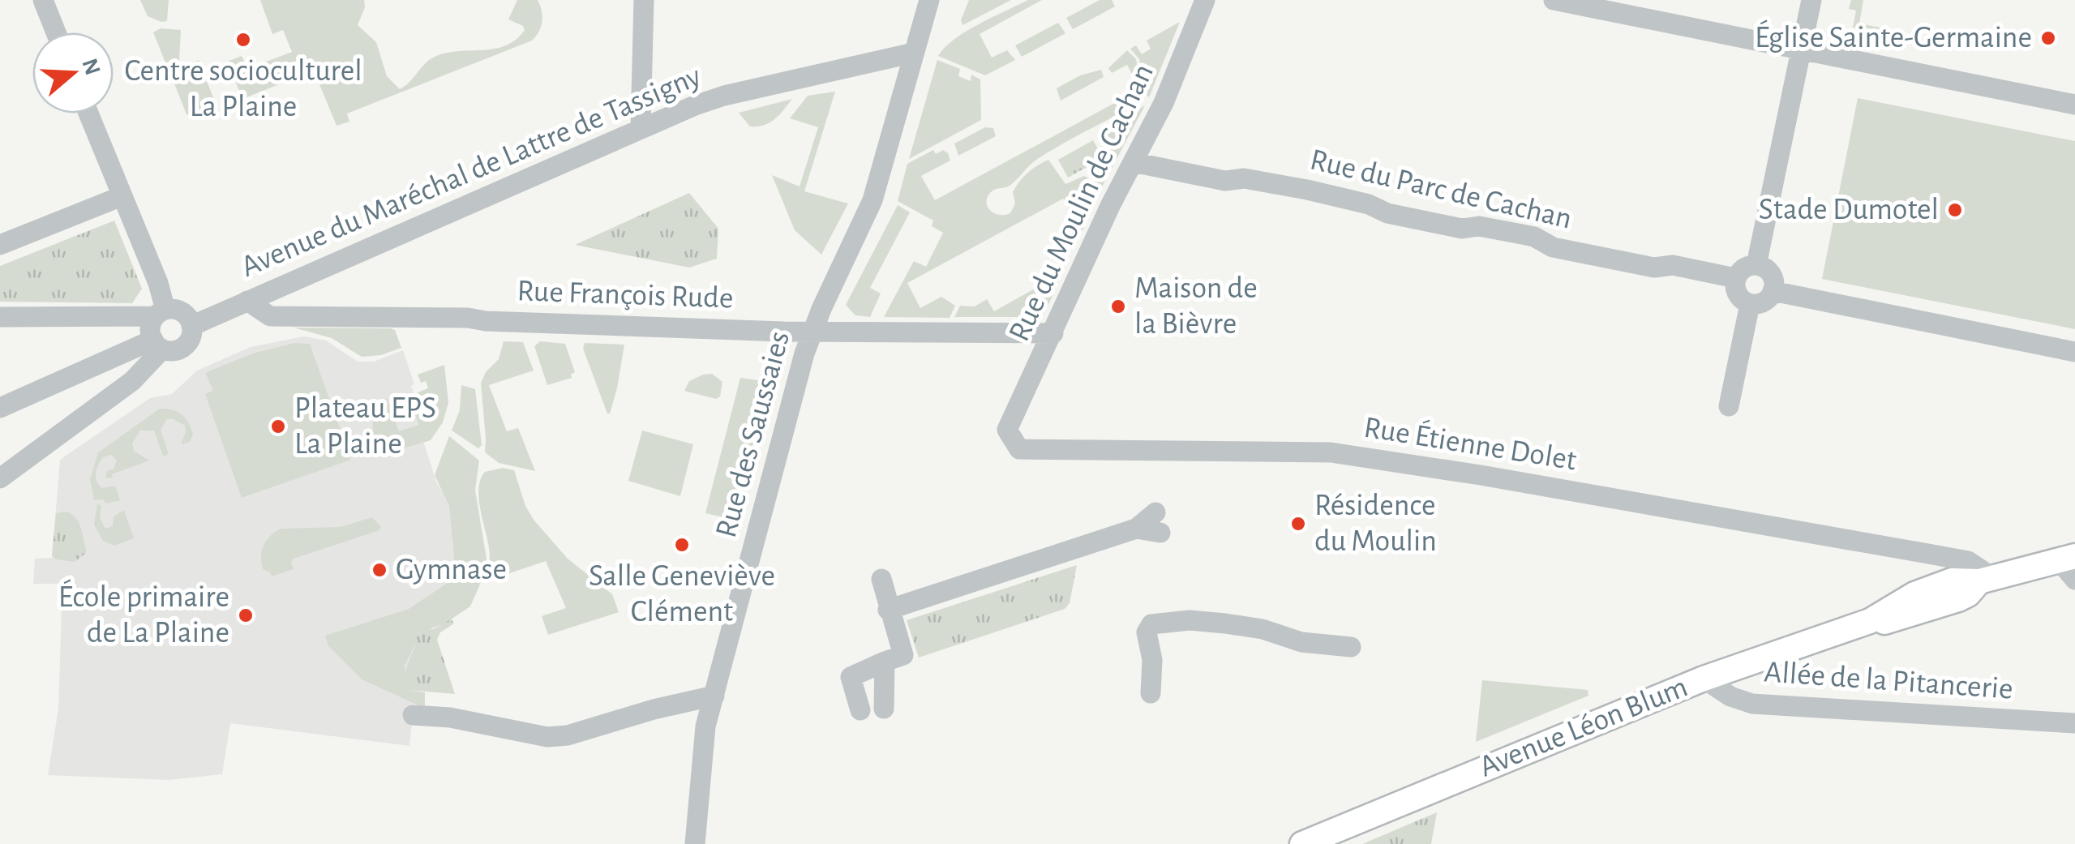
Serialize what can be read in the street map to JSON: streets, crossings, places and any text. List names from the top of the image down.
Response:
{
  "streets": {
    "main road": ["Avenue Léon Blum"],
    "street": [
      "Avenue du Maréchal de Lattre de Tassigny",
      "Rue du Parc de Cachan",
      "Rue du Moulin de Cachan",
      "Rue François Rude",
      "Rue des Saussaies",
      "Rue Étienne Dolet",
      "Allée de la Pitancerie"
    ]
  },
  "crossings": [
    ["Avenue du Maréchal de Lattre de Tassigny", "Rue François Rude"],
    ["Avenue du Maréchal de Lattre de Tassigny", "Rue des Saussaies"],
    ["Rue du Parc de Cachan", "Rue du Moulin de Cachan"],
    ["Rue du Moulin de Cachan", "Rue François Rude"],
    ["Rue du Moulin de Cachan", "Rue Étienne Dolet"],
    ["Rue François Rude", "Rue des Saussaies"],
    ["Rue Étienne Dolet", "Avenue Léon Blum"],
    ["Allée de la Pitancerie", "Avenue Léon Blum"]
  ],
  "places": [
    "Église Sainte-Germaine",
    "Centre socioculturel La Plaine",
    "Stade Dumotel",
    "Maison de la Bièvre",
    "Plateau EPS La Plaine",
    "Résidence du Moulin",
    "Salle Geneviève Clément",
    "Gymnase",
    "École primaire de La Plaine"
  ],
  "north": "right"
}
